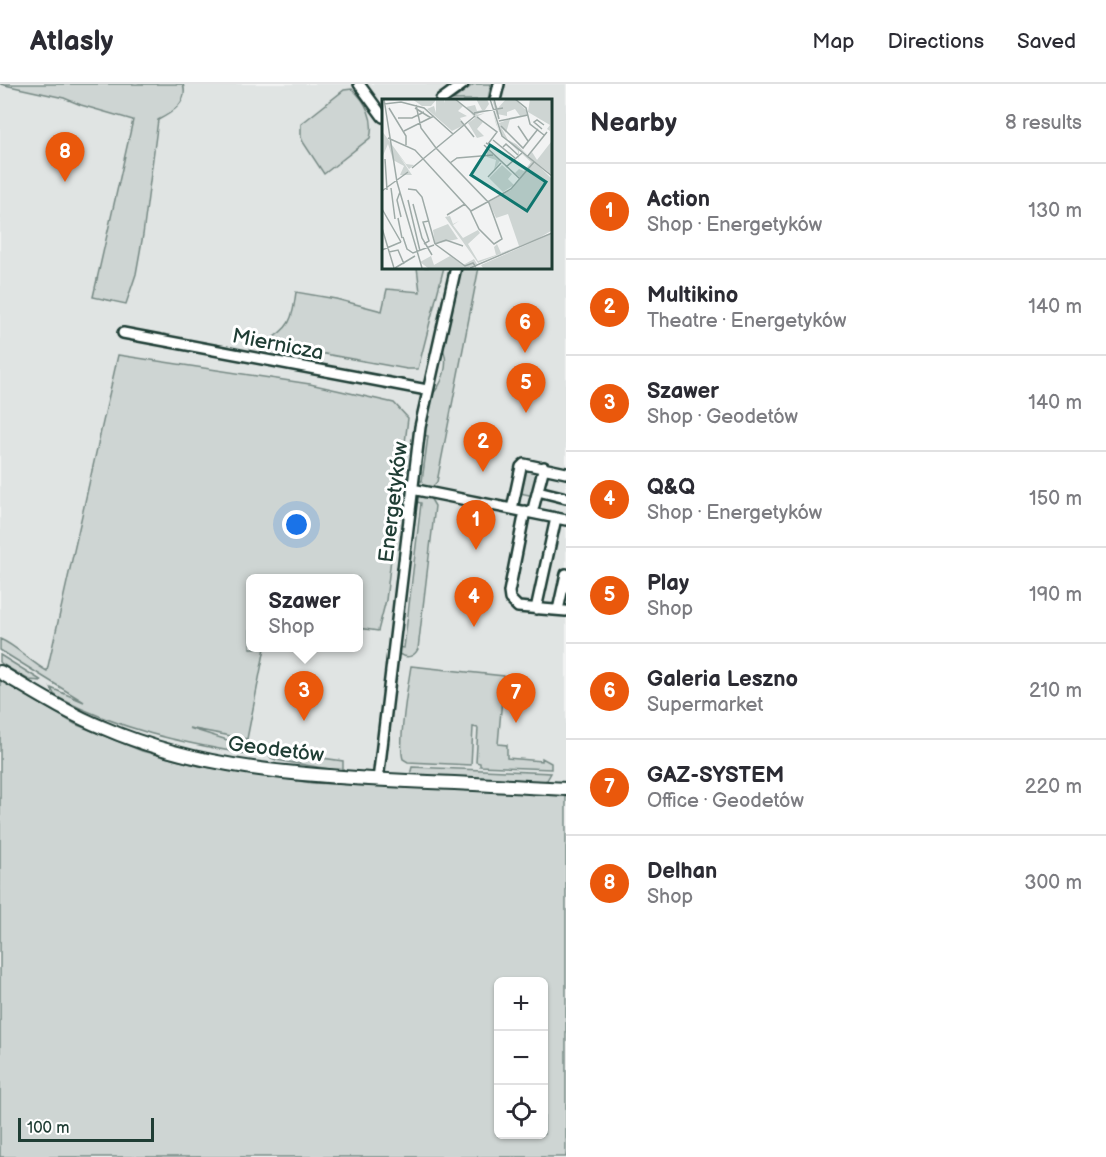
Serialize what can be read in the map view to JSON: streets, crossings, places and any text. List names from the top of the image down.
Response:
{
  "streets": {
    "street": ["Miernicza", "Energetyków", "Geodetów"]
  },
  "crossings": [
    ["Miernicza", "Energetyków"],
    ["Energetyków", "Geodetów"]
  ],
  "scale_bar": "100 m",
  "page": {
    "header": "Atlasly",
    "nav": ["Map", "Directions", "Saved"],
    "heading": ["Nearby", "8 results"],
    "pins": [
      "8",
      "6",
      "5",
      "2",
      "1",
      "4",
      "3",
      "7"
    ],
    "list": [
      {
        "mark": "1",
        "name": "Action",
        "note": "Shop · Energetyków",
        "value": "130 m"
      },
      {
        "mark": "2",
        "name": "Multikino",
        "note": "Theatre · Energetyków",
        "value": "140 m"
      },
      {
        "mark": "3",
        "name": "Szawer",
        "note": "Shop · Geodetów",
        "value": "140 m"
      },
      {
        "mark": "4",
        "name": "Q&Q",
        "note": "Shop · Energetyków",
        "value": "150 m"
      },
      {
        "mark": "5",
        "name": "Play",
        "note": "Shop",
        "value": "190 m"
      },
      {
        "mark": "6",
        "name": "Galeria Leszno",
        "note": "Supermarket",
        "value": "210 m"
      },
      {
        "mark": "7",
        "name": "GAZ-SYSTEM",
        "note": "Office · Geodetów",
        "value": "220 m"
      },
      {
        "mark": "8",
        "name": "Delhan",
        "note": "Shop",
        "value": "300 m"
      }
    ],
    "popup": ["Szawer", "Shop"],
    "map_buttons": ["+", "−"],
    "scale": "100 m"
  }
}
